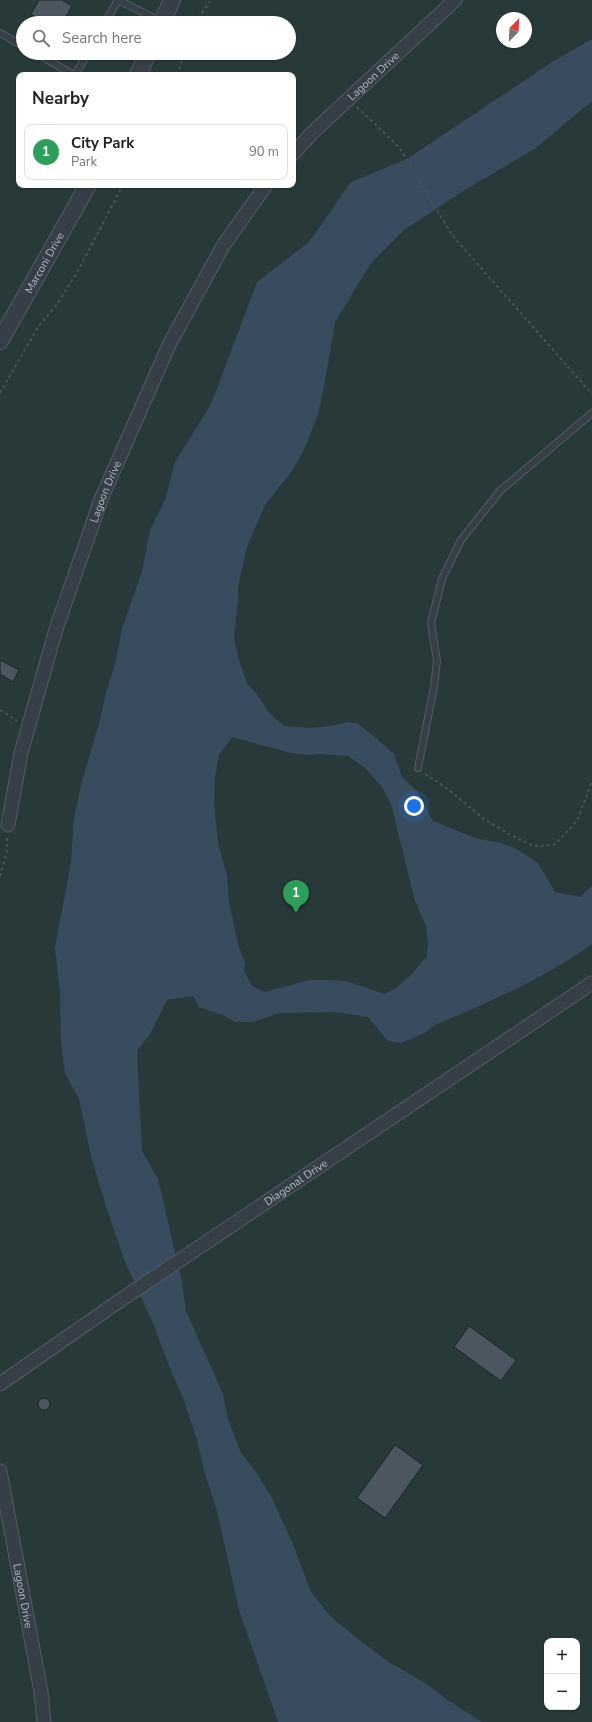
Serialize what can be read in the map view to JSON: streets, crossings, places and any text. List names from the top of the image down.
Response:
{
  "streets": {
    "street": ["Lagoon Drive", "Marconi Drive", "Diagonal Drive"]
  },
  "north": "top right",
  "page": {
    "search": "Search here",
    "heading": "Nearby",
    "list": [
      {
        "mark": "1",
        "name": "City Park",
        "note": "Park",
        "value": "90 m"
      }
    ],
    "pins": "1",
    "map_buttons": ["+", "−"]
  }
}
